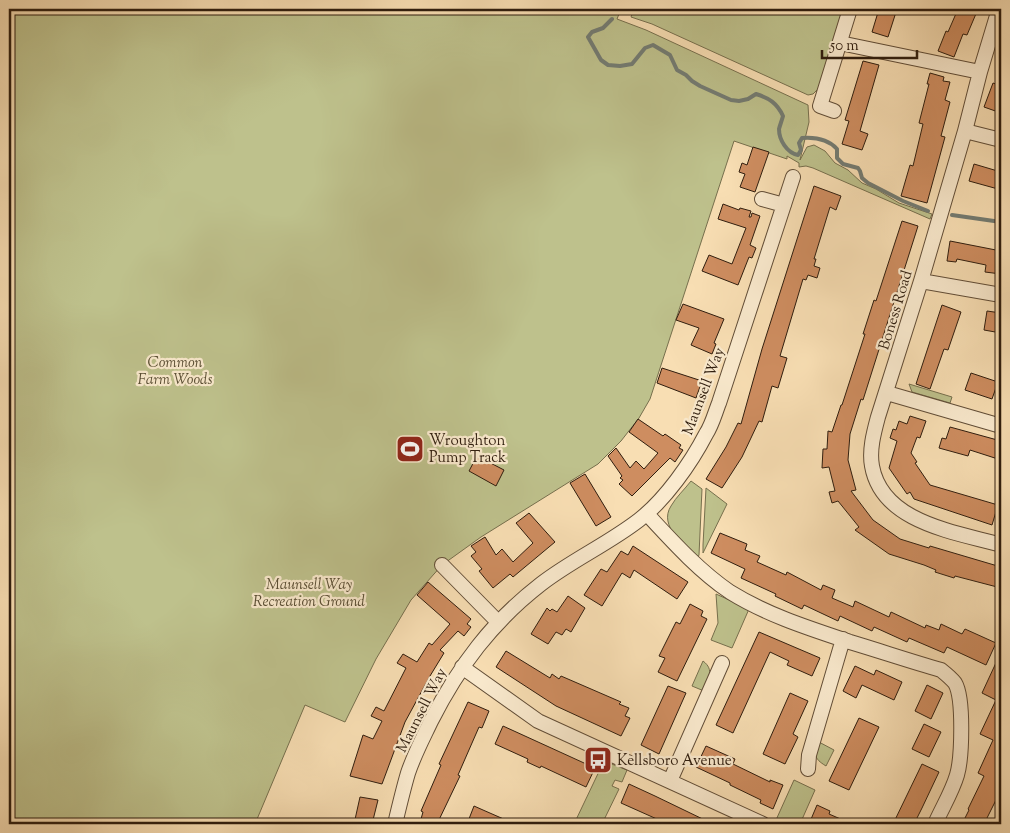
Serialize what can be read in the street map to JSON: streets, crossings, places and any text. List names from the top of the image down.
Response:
{
  "streets": {
    "street": ["Boness Road", "Maunsell Way"]
  },
  "parks": ["Common Farm Woods", "Maunsell Way Recreation Ground"],
  "places": {
    "sports": ["Wroughton Pump Track"],
    "bus stop": ["Kellsboro Avenue"]
  },
  "scale_bar": "50 m"
}
